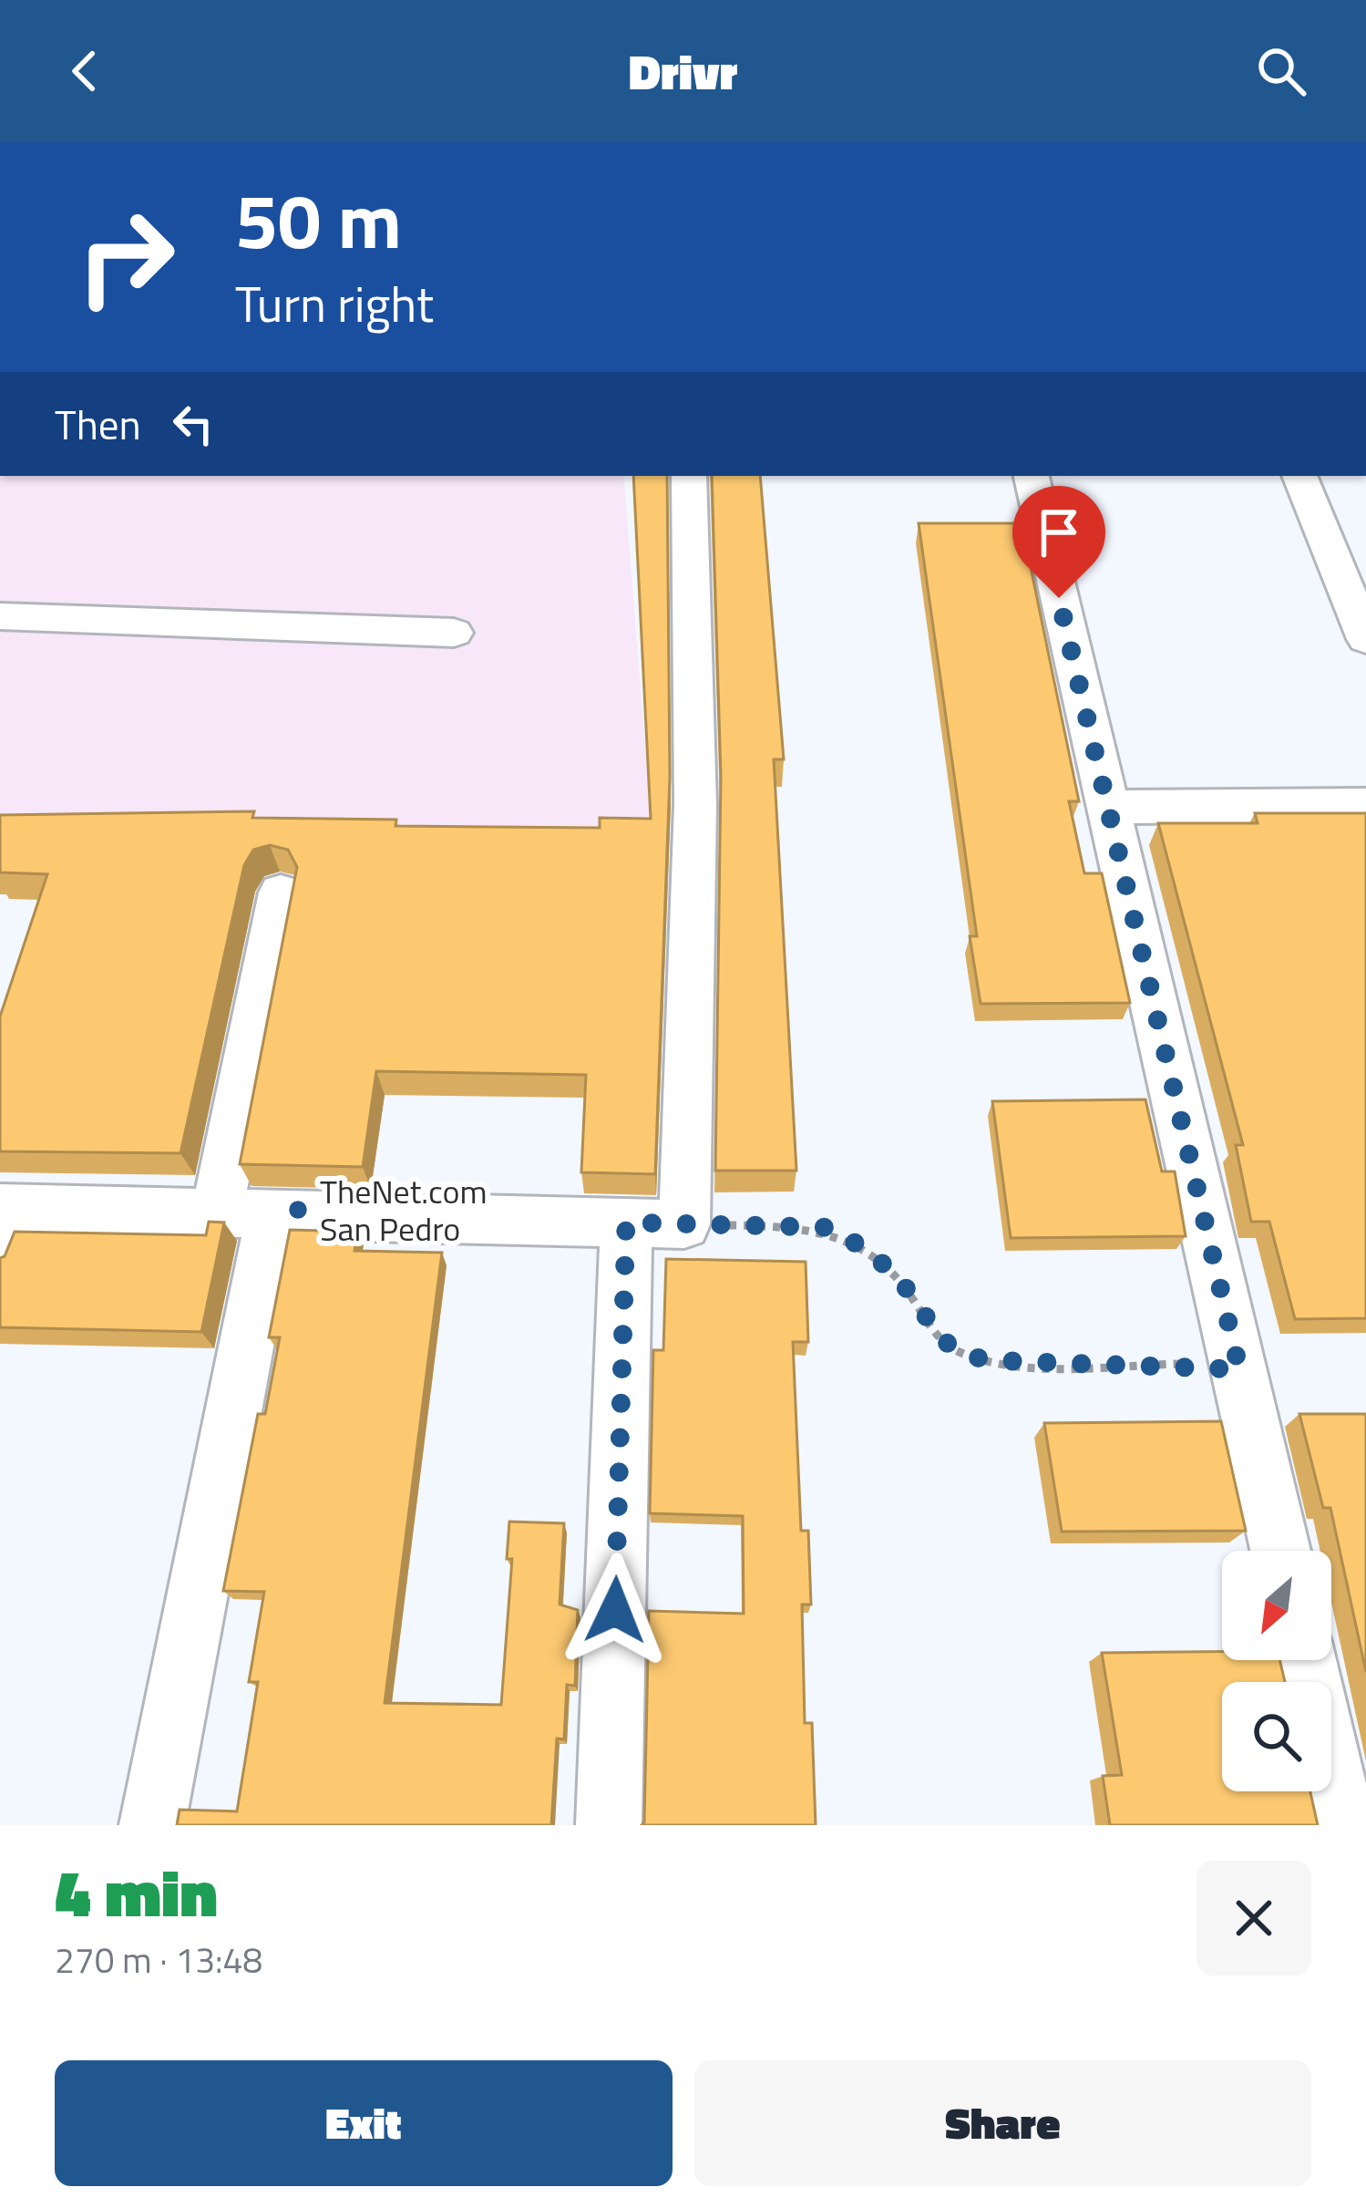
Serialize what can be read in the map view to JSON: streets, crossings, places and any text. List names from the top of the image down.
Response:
{
  "places": ["TheNet.com San Pedro"],
  "north": "bottom left",
  "page": {
    "header": "Drivr",
    "turn": ["50 m", "Turn right"],
    "then": "Then",
    "heading": ["4 min", "270 m · 13:48"],
    "buttons": ["Exit", "Share"]
  }
}
